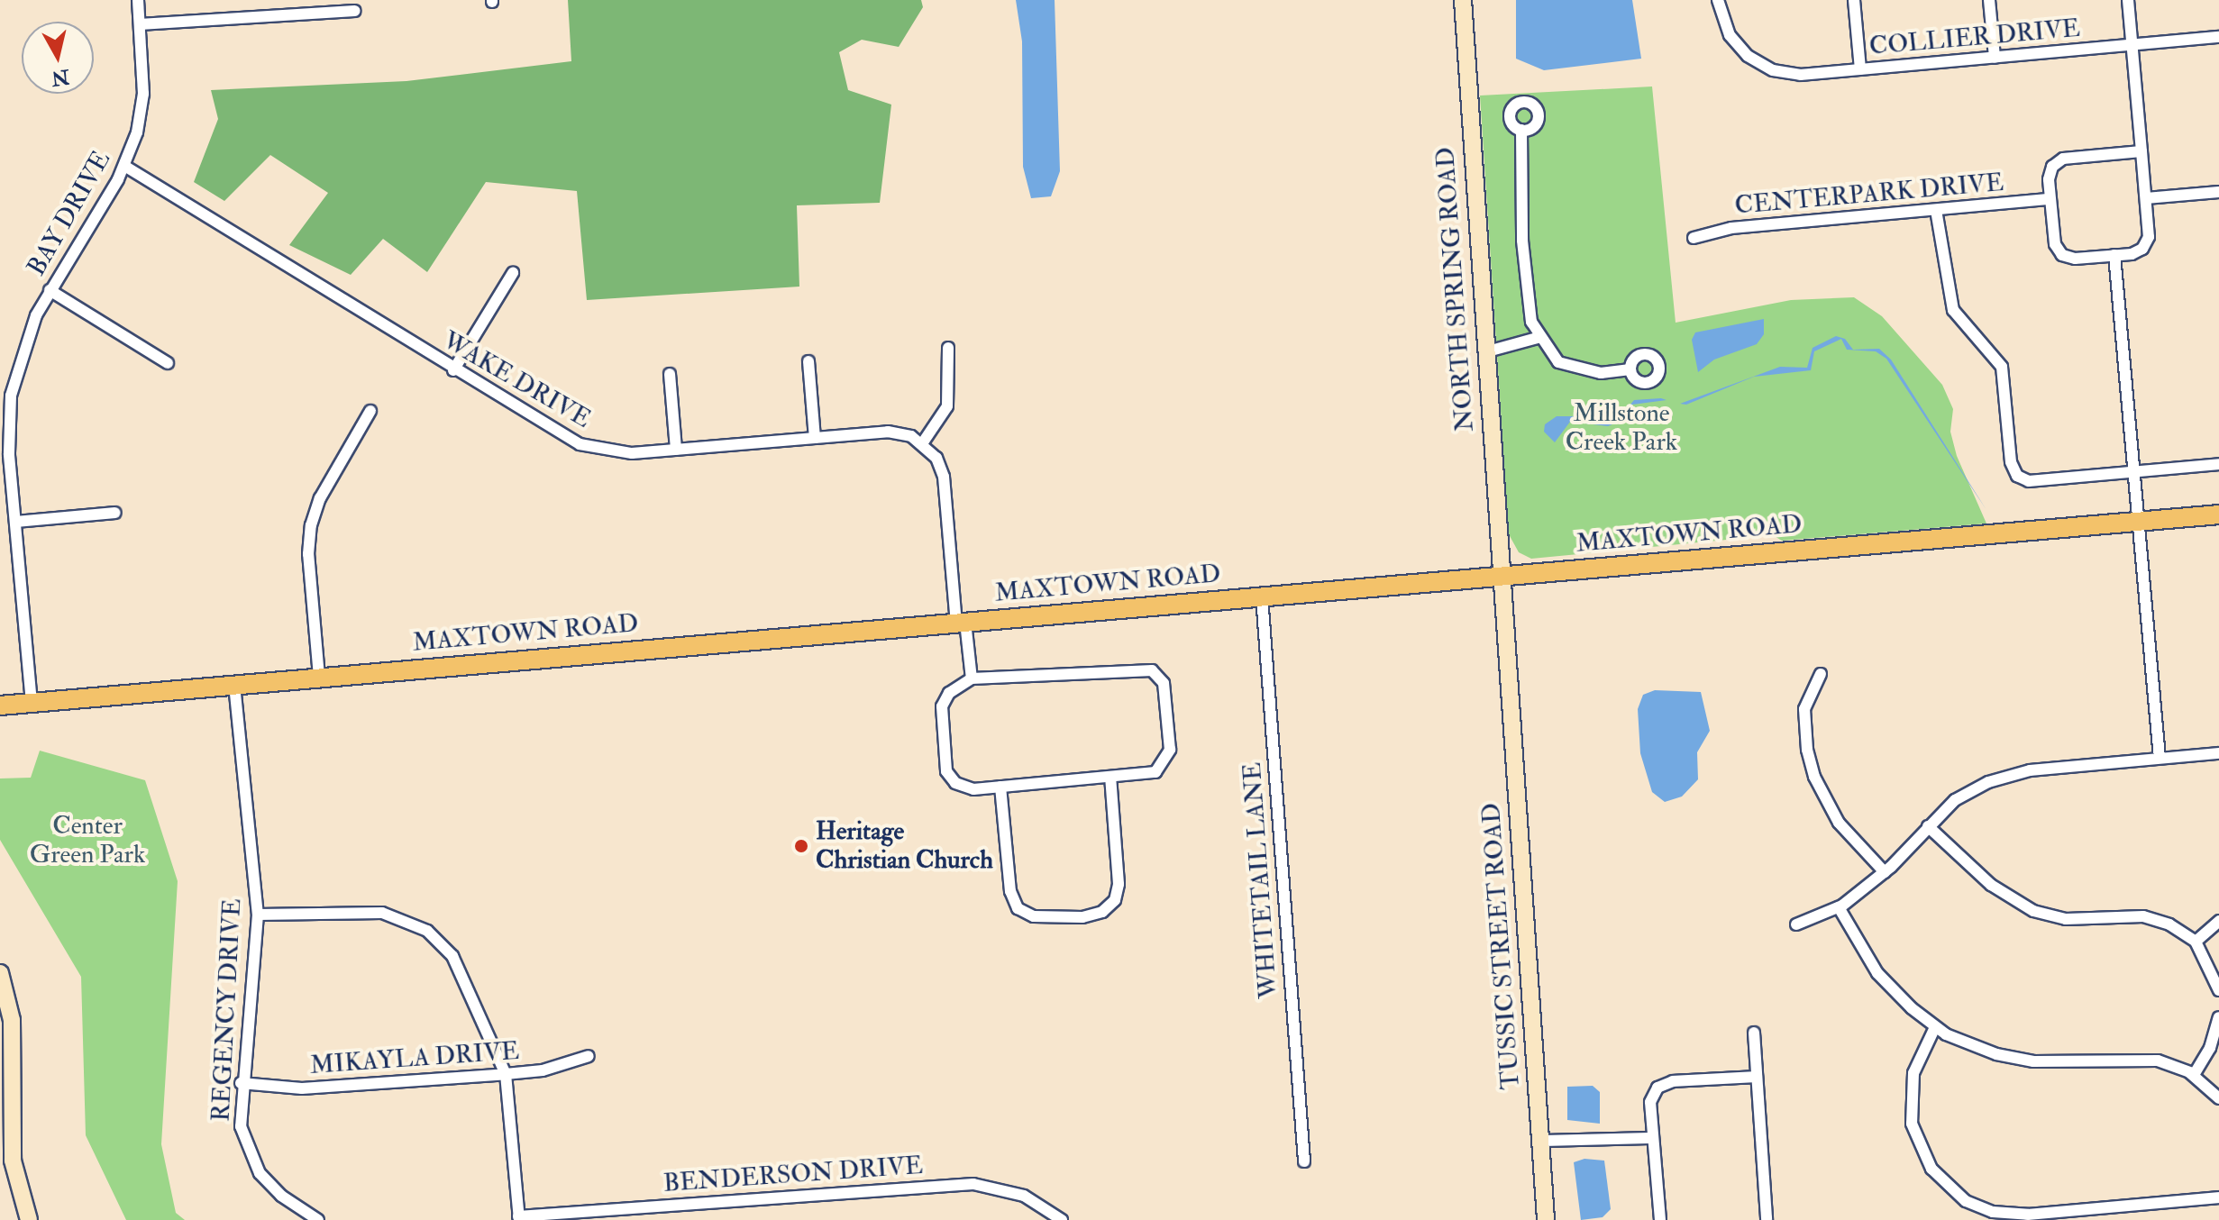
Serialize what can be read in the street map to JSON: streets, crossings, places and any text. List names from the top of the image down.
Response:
{
  "streets": {
    "main road": ["NORTH SPRING ROAD", "MAXTOWN ROAD", "TUSSIC STREET ROAD"],
    "street": [
      "COLLIER DRIVE",
      "CENTERPARK DRIVE",
      "BAY DRIVE",
      "WAKE DRIVE",
      "WHITETAIL LANE",
      "REGENCY DRIVE",
      "MIKAYLA DRIVE",
      "BENDERSON DRIVE"
    ]
  },
  "crossings": [
    ["BAY DRIVE", "WAKE DRIVE"],
    ["BAY DRIVE", "MAXTOWN ROAD"],
    ["NORTH SPRING ROAD", "MAXTOWN ROAD"],
    ["NORTH SPRING ROAD", "TUSSIC STREET ROAD"],
    ["MAXTOWN ROAD", "WHITETAIL LANE"],
    ["MAXTOWN ROAD", "REGENCY DRIVE"],
    ["REGENCY DRIVE", "MIKAYLA DRIVE"]
  ],
  "parks": ["Millstone Creek Park", "Center Green Park"],
  "places": ["Heritage Christian Church"],
  "north": "bottom"
}
